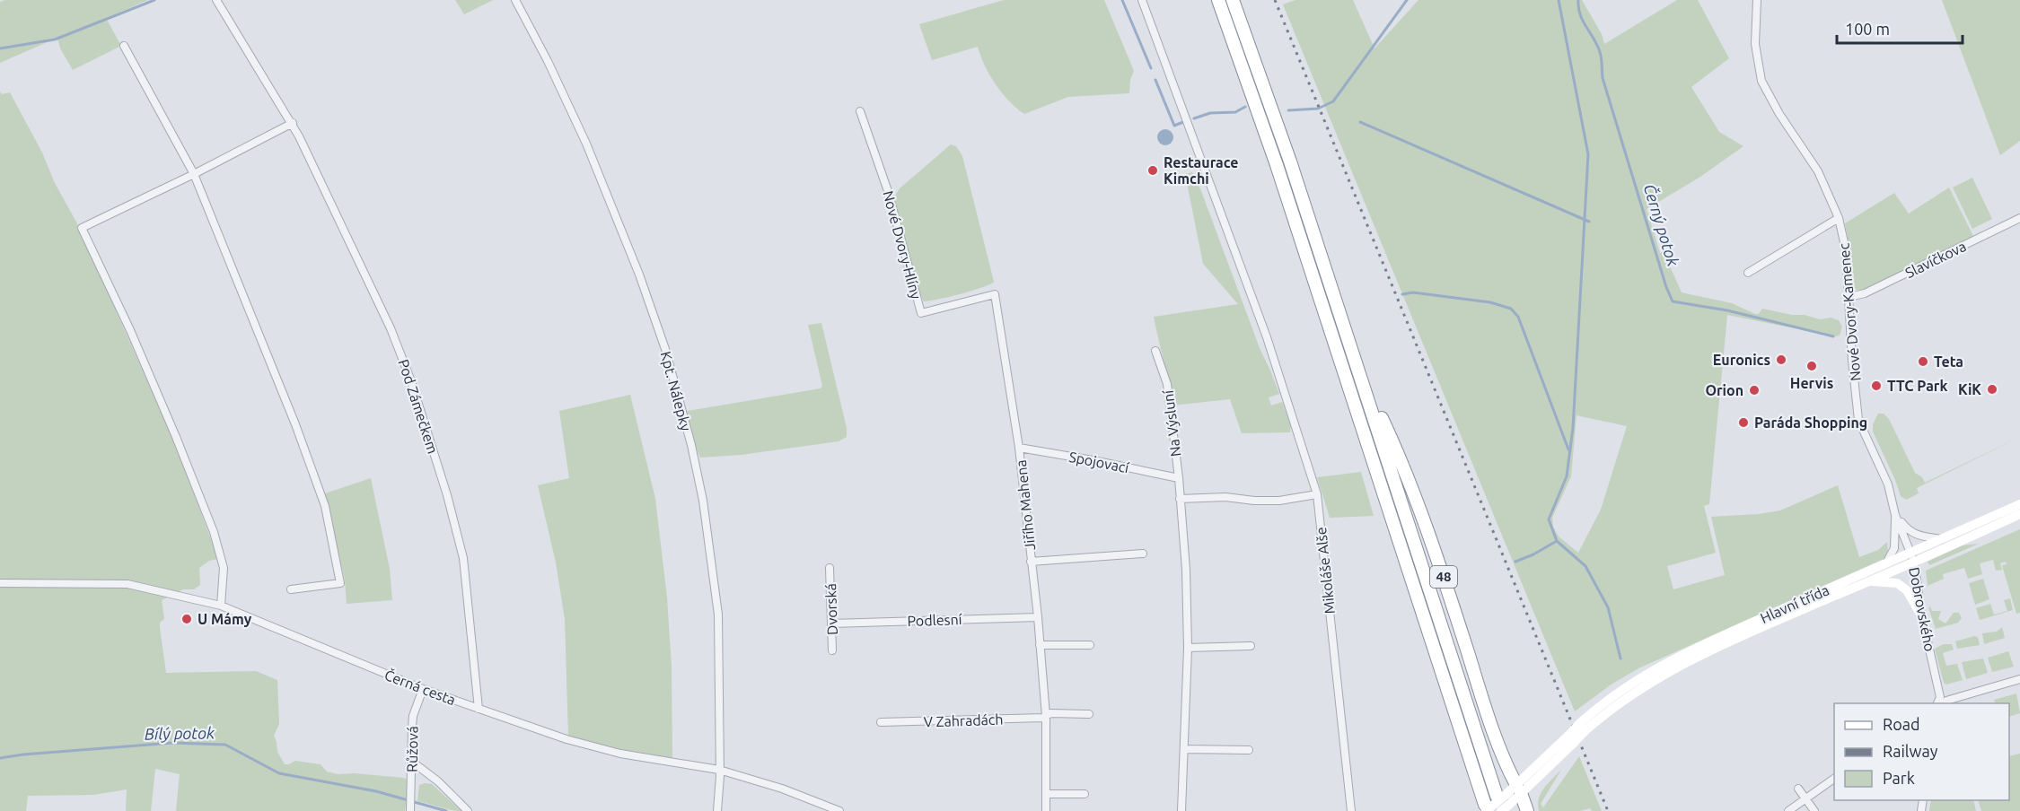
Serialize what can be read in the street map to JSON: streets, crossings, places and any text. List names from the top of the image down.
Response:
{
  "streets": {
    "highway": ["48"],
    "main road": ["Hlavní třída"],
    "street": [
      "Nové Dvory-Hlíny",
      "Slavíčkova",
      "Nové Dvory-Kamenec",
      "Kpt. Nálepky",
      "Pod Zámečkem",
      "Na Výsluní",
      "Spojovací",
      "Jiřího Mahena",
      "Mikoláše Alše",
      "Dvorská",
      "Dobrovského",
      "Podlesní",
      "Černá cesta",
      "V Zahradách",
      "Růžová"
    ]
  },
  "crossings": [
    ["Nové Dvory-Hlíny", "Spojovací"],
    ["Nové Dvory-Hlíny", "Jiřího Mahena"],
    ["Slavíčkova", "Nové Dvory-Kamenec"],
    ["Nové Dvory-Kamenec", "Dobrovského"],
    ["Kpt. Nálepky", "Černá cesta"],
    ["Pod Zámečkem", "Černá cesta"],
    ["Na Výsluní", "Spojovací"],
    ["Spojovací", "Jiřího Mahena"],
    ["Jiřího Mahena", "Podlesní"],
    ["Jiřího Mahena", "V Zahradách"],
    ["Hlavní třída", "Dobrovského"],
    ["Dvorská", "Podlesní"],
    ["Černá cesta", "Růžová"]
  ],
  "water": ["Černý potok", "Bílý potok"],
  "places": [
    "Restaurace Kimchi",
    "Euronics",
    "Teta",
    "Hervis",
    "TTC Park",
    "KiK",
    "Orion",
    "Paráda Shopping",
    "U Mámy"
  ],
  "legend": ["Road", "Railway", "Park"],
  "scale_bar": "100 m"
}
